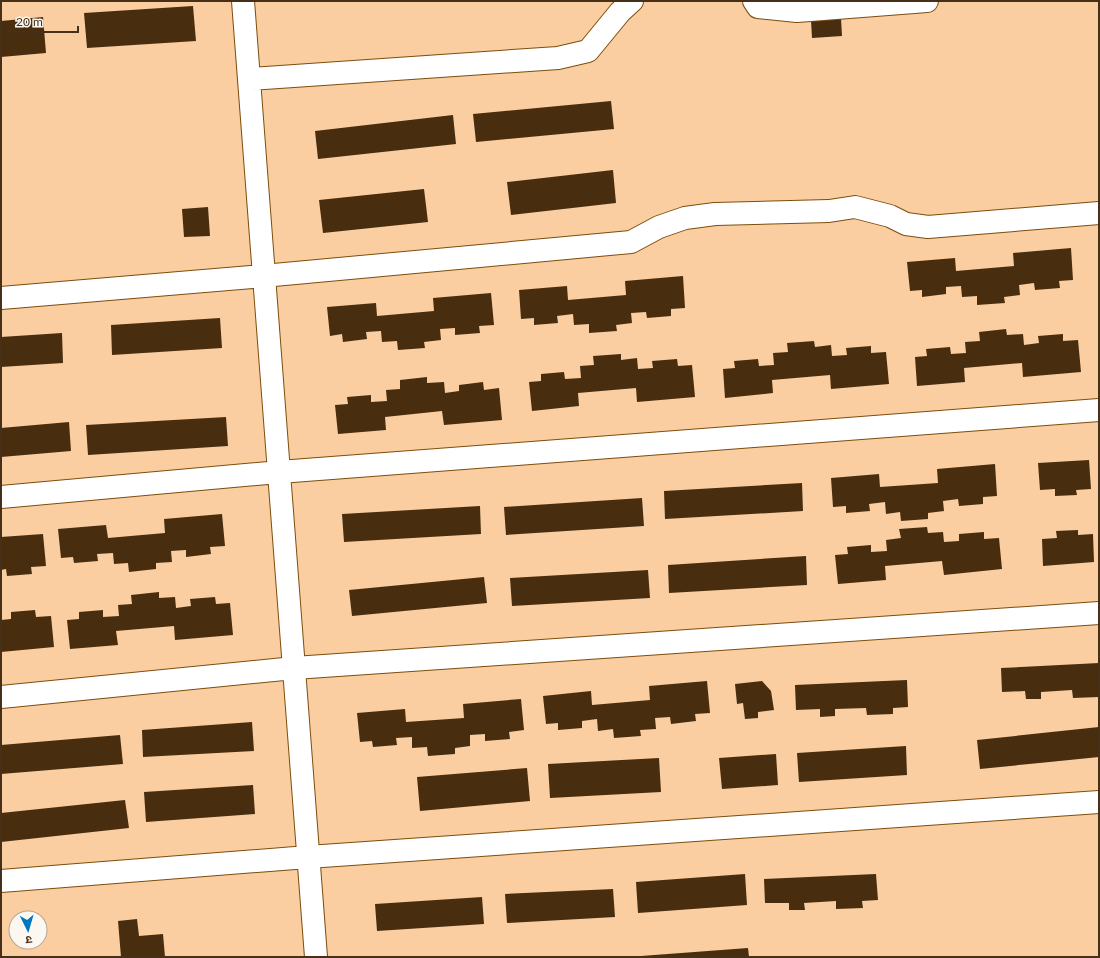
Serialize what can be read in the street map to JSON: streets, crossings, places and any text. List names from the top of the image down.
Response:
{
  "scale_bar": "20 m",
  "north": "bottom"
}
